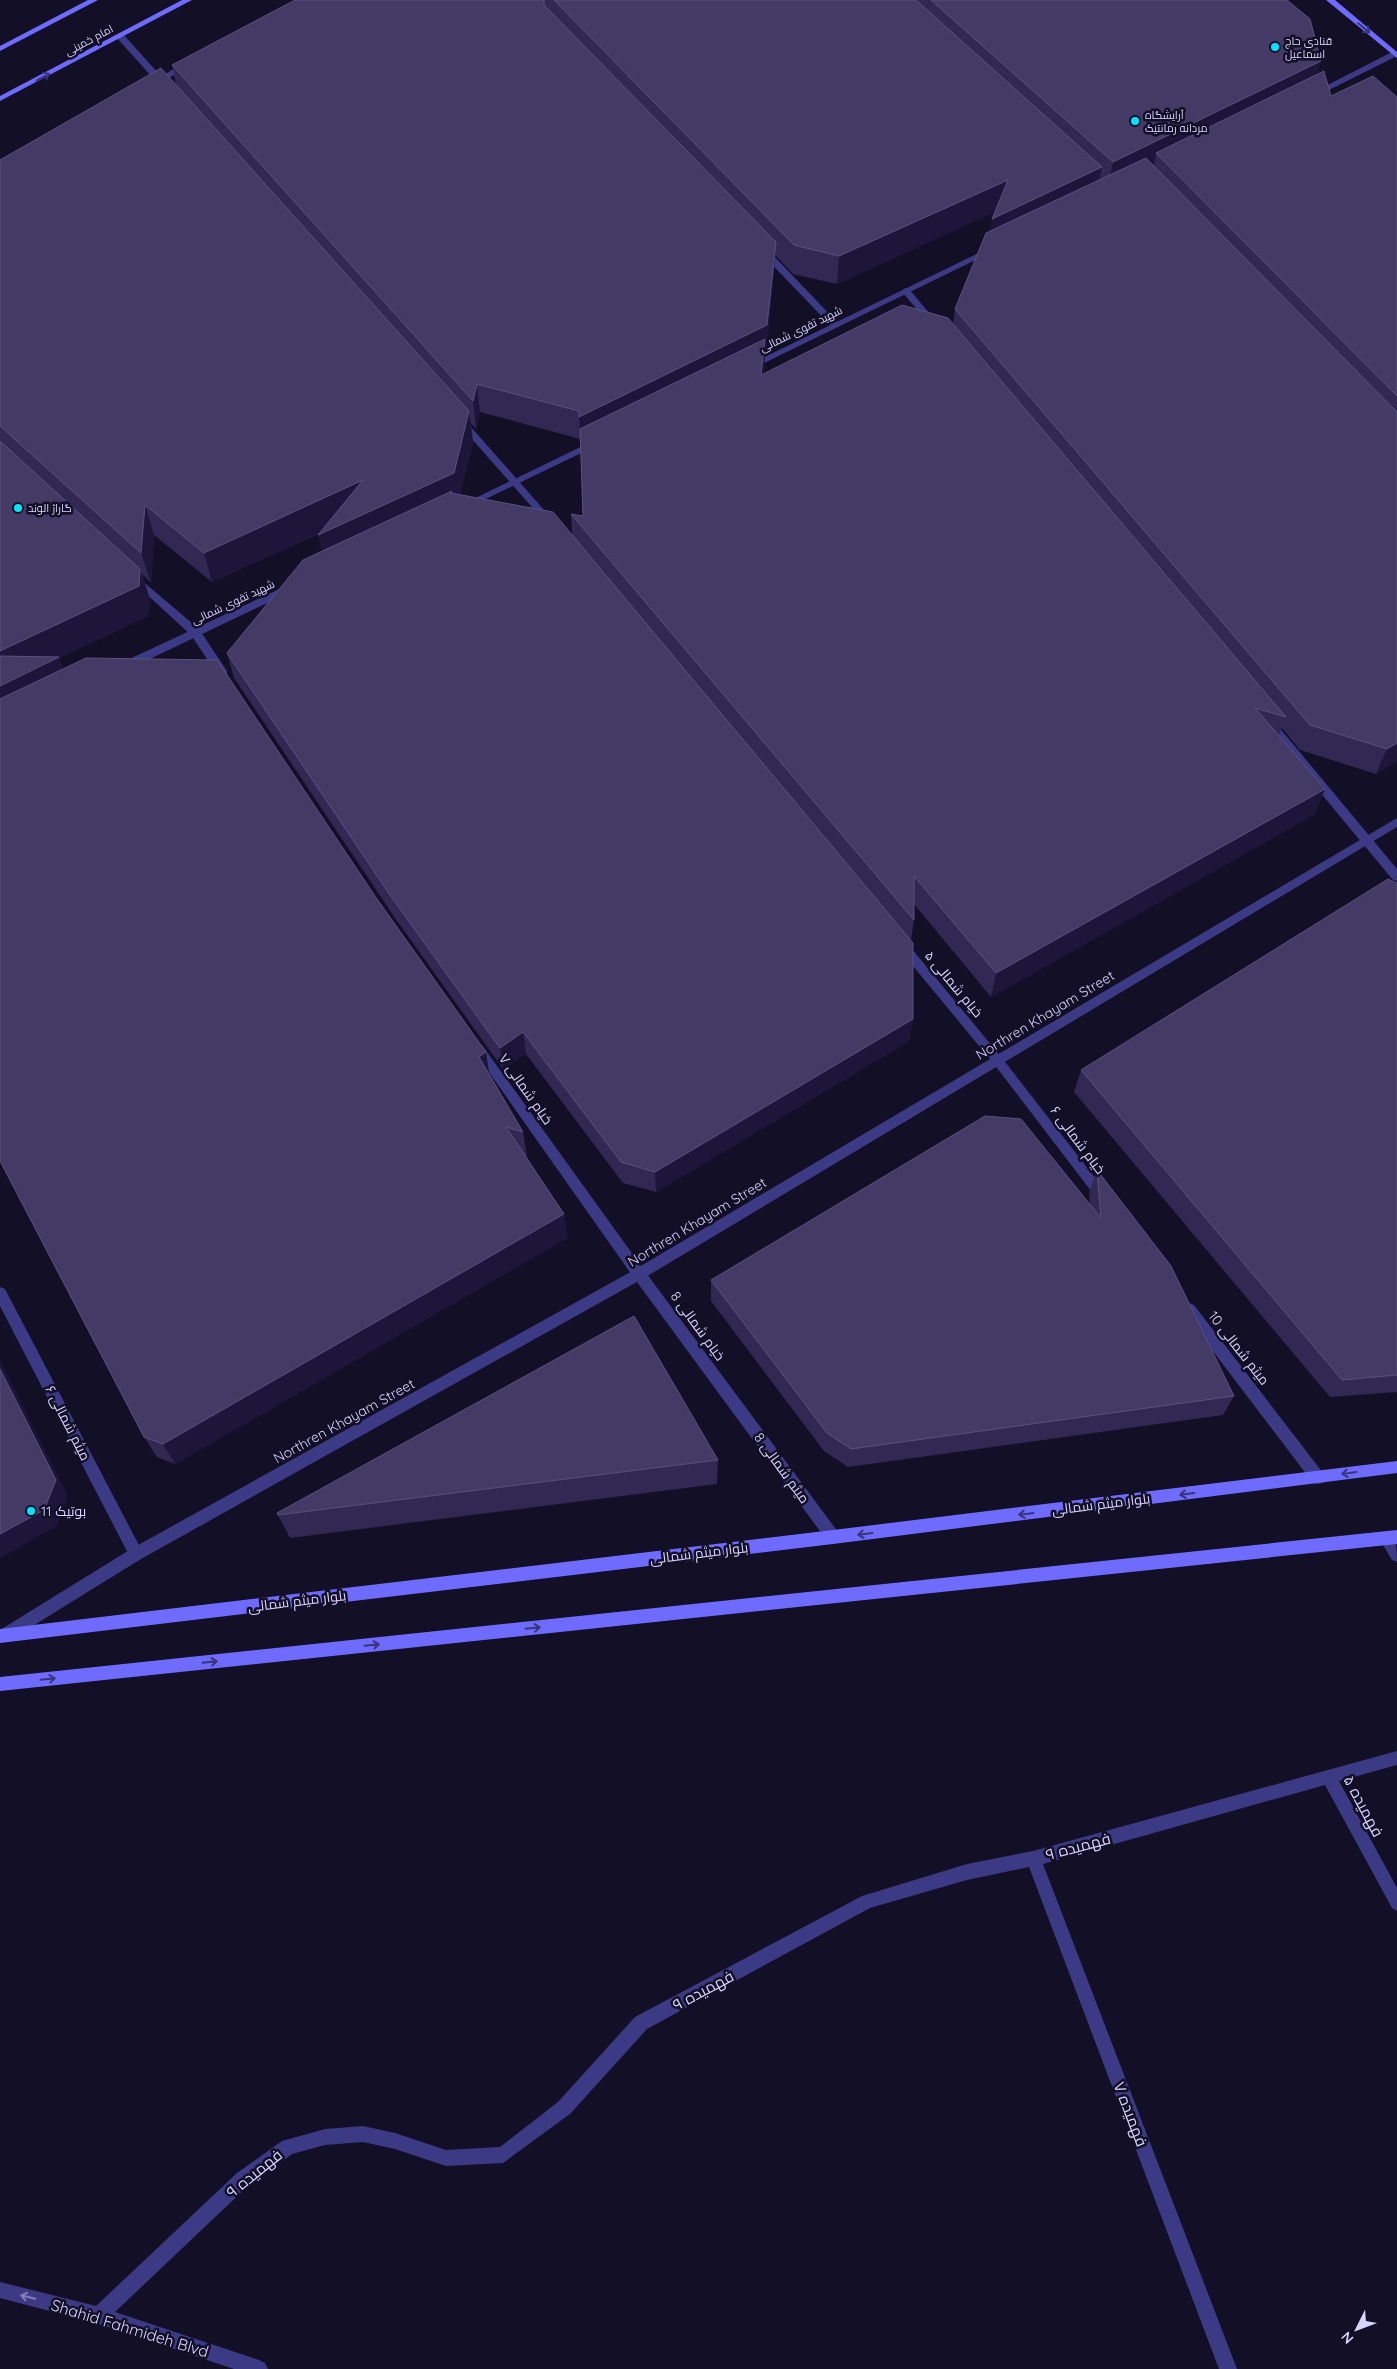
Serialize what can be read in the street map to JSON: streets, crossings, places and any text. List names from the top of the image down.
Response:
{
  "streets": {
    "main road": ["امام خمینی", "بلوار میثم شمالی"],
    "street": [
      "شهید تقوی شمالی",
      "خیام شمالی ۵",
      "Northren Khayam Street",
      "خیام شمالی ۷",
      "خیام شمالی ۶",
      "خیام شمالی 8",
      "میثم شمالی 10",
      "میثم شمالی ۶",
      "میثم شمالی 8",
      "فهمیده ۵",
      "فهمیده ۹",
      "فهمیده ۷",
      "Shahid Fahmideh Blvd"
    ]
  },
  "crossings": [
    ["خیام شمالی ۵", "Northren Khayam Street"],
    ["خیام شمالی ۵", "خیام شمالی ۶"],
    ["Northren Khayam Street", "خیام شمالی ۷"],
    ["Northren Khayam Street", "خیام شمالی ۶"],
    ["Northren Khayam Street", "خیام شمالی 8"],
    ["Northren Khayam Street", "میثم شمالی ۶"],
    ["Northren Khayam Street", "بلوار میثم شمالی"],
    ["خیام شمالی ۷", "خیام شمالی 8"],
    ["خیام شمالی 8", "میثم شمالی 8"],
    ["میثم شمالی 10", "بلوار میثم شمالی"],
    ["میثم شمالی 8", "بلوار میثم شمالی"],
    ["فهمیده ۵", "فهمیده ۹"],
    ["فهمیده ۹", "فهمیده ۷"],
    ["فهمیده ۹", "Shahid Fahmideh Blvd"]
  ],
  "one_way": ["Shahid Fahmideh Blvd"],
  "places": [
    "قنادی حاج اسماعیل",
    "آرایشگاه مردانه رمانتیک",
    "گاراژ الوند",
    "بوتیک 11"
  ],
  "north": "bottom left"
}
